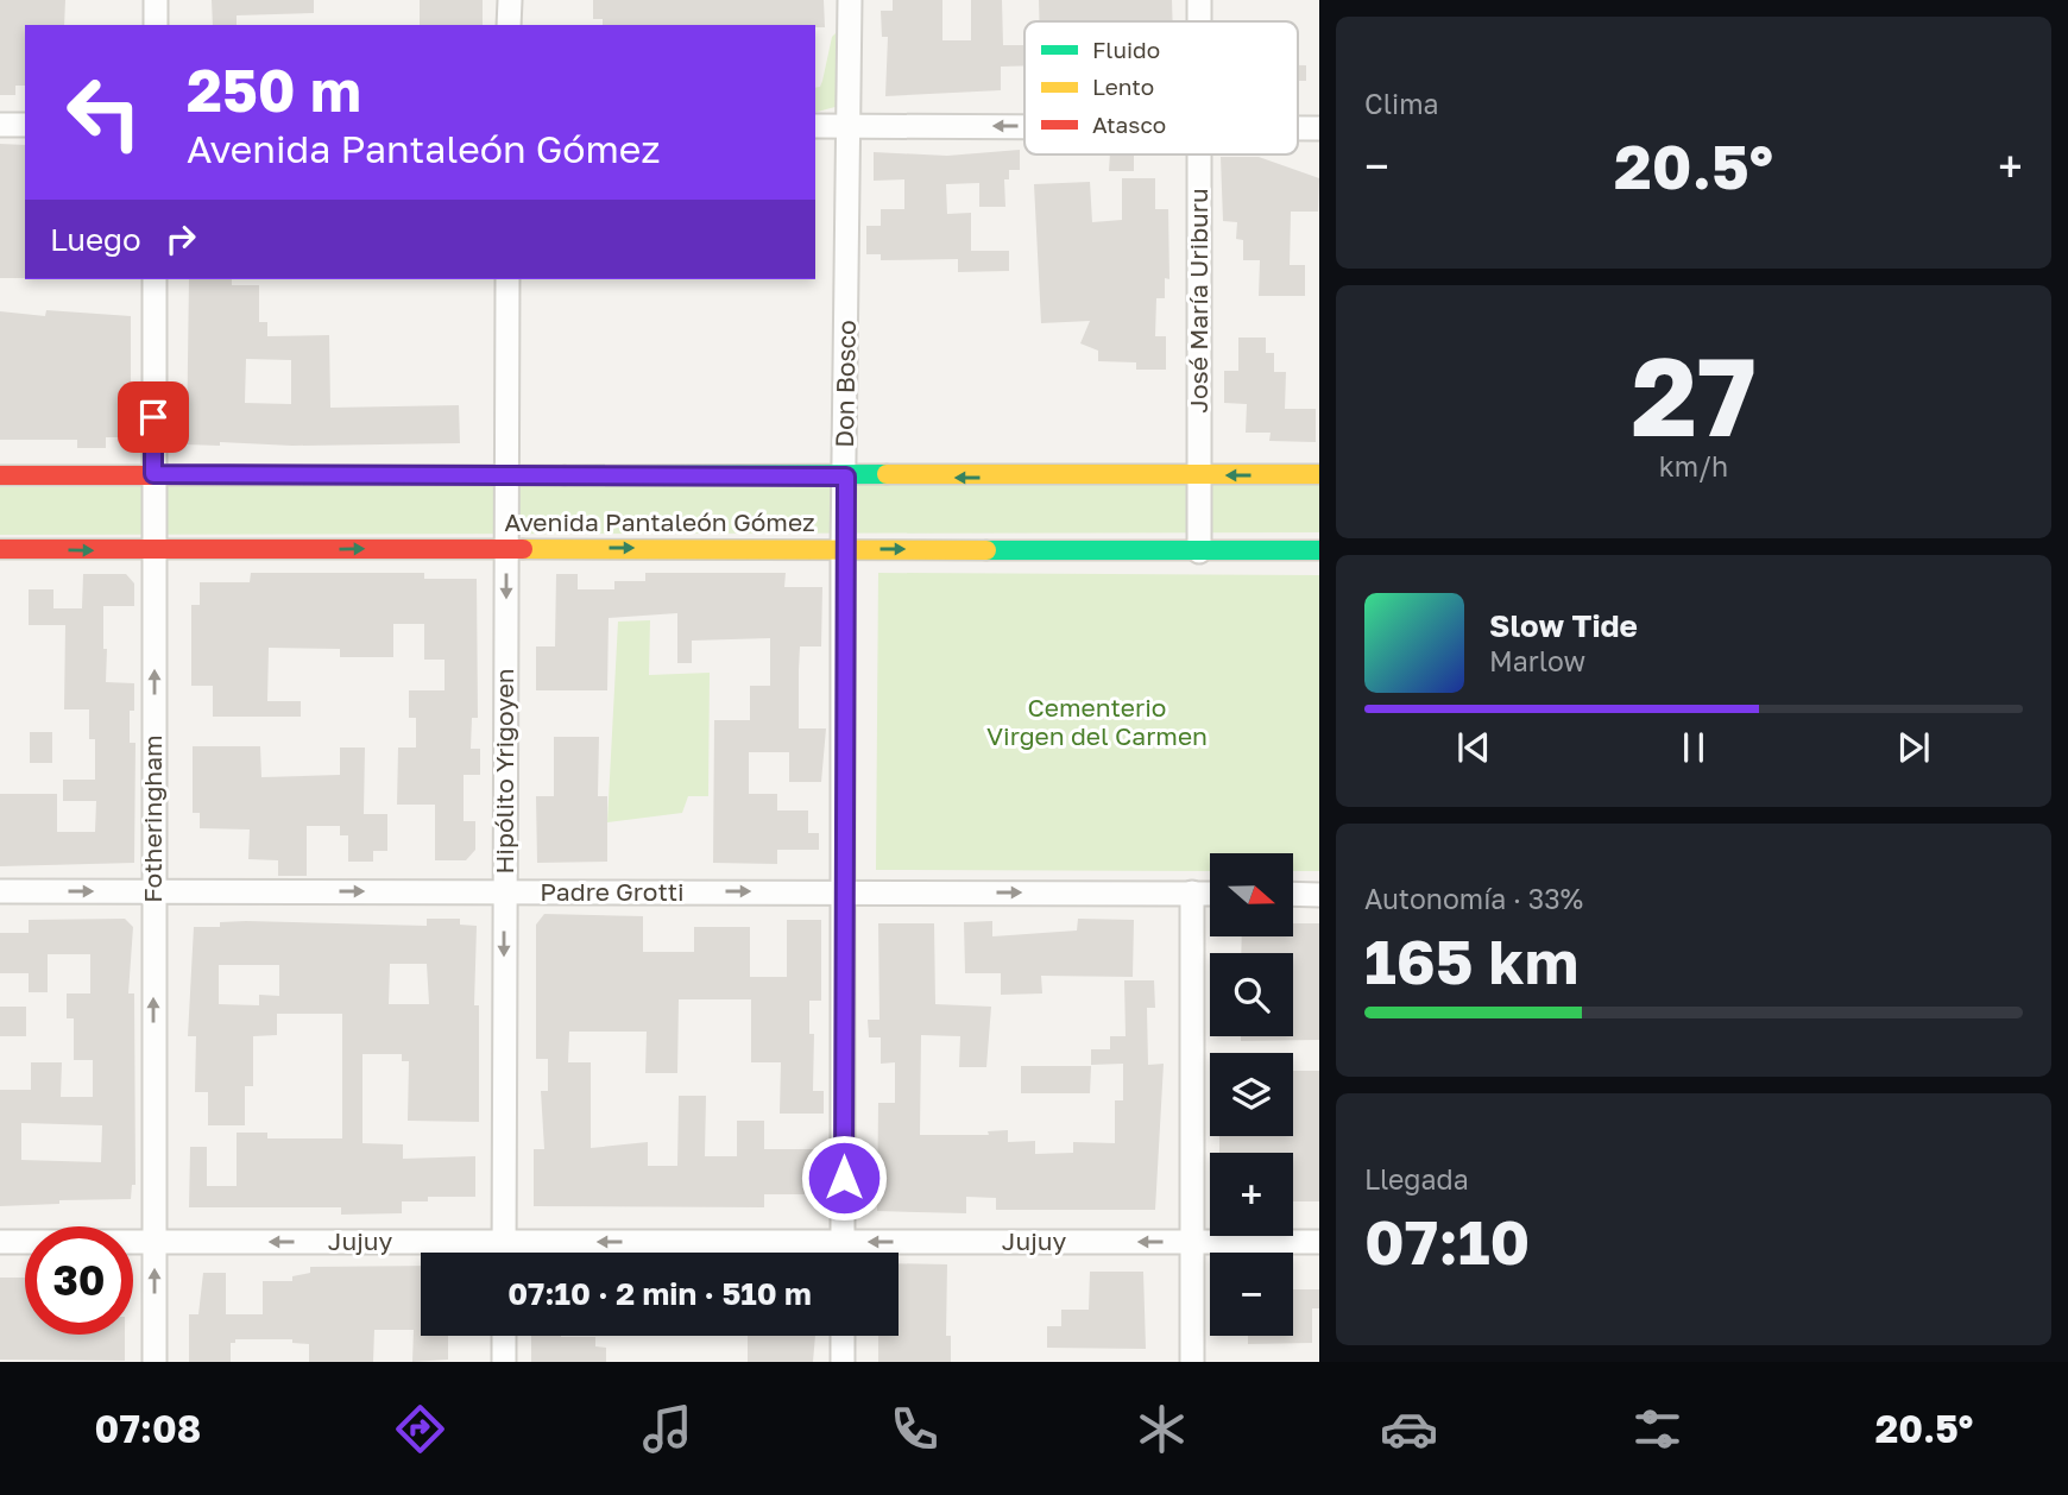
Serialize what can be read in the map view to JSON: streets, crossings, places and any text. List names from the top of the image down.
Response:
{
  "streets": {
    "main road": ["Avenida Pantaleón Gómez"],
    "street": [
      "José María Uriburu",
      "Don Bosco",
      "Hipólito Yrigoyen",
      "Fotheringham",
      "Padre Grotti",
      "Jujuy"
    ]
  },
  "crossings": [
    ["José María Uriburu", "Avenida Pantaleón Gómez"],
    ["Don Bosco", "Avenida Pantaleón Gómez"],
    ["Don Bosco", "Padre Grotti"],
    ["Don Bosco", "Jujuy"],
    ["Avenida Pantaleón Gómez", "Hipólito Yrigoyen"],
    ["Avenida Pantaleón Gómez", "Fotheringham"],
    ["Hipólito Yrigoyen", "Padre Grotti"],
    ["Hipólito Yrigoyen", "Jujuy"],
    ["Fotheringham", "Padre Grotti"],
    ["Fotheringham", "Jujuy"]
  ],
  "one_way": [
    "Hipólito Yrigoyen",
    "Fotheringham",
    "Padre Grotti",
    "Jujuy"
  ],
  "parks": ["Cementerio Virgen del Carmen"],
  "legend": ["Fluido", "Lento", "Atasco"],
  "north": "right",
  "page": {
    "tile": [
      "Clima",
      ["27", "km/h"],
      ["Autonomía · 33%", "165 km"],
      ["Llegada", "07:10"]
    ],
    "turn": ["250 m", "Avenida Pantaleón Gómez"],
    "heat": ["−", "20.5°", "+"],
    "then": "Luego",
    "song": ["Slow Tide", "Marlow"],
    "map_buttons": ["+", "−"],
    "limit": "30",
    "trip": "07:10 · 2 min · 510 m",
    "tabs": ["07:08", "20.5°"]
  }
}
